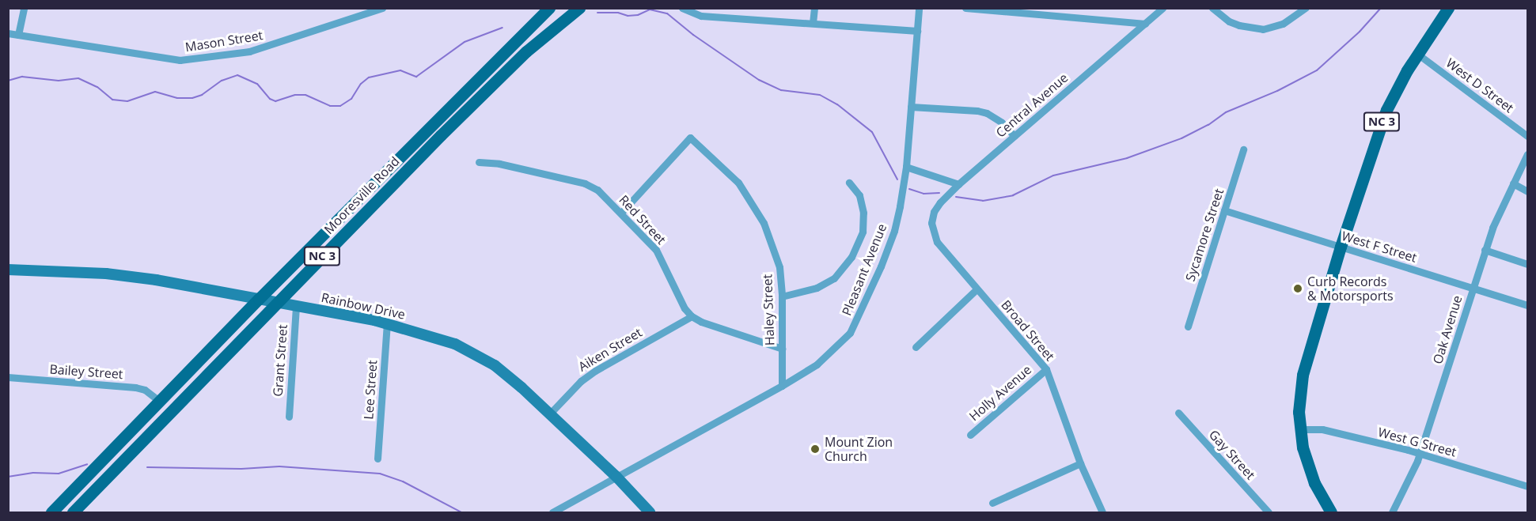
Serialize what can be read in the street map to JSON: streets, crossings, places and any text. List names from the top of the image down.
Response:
{
  "streets": {
    "main road": ["NC 3", "Mooresville Road", "Rainbow Drive"],
    "street": [
      "Mason Street",
      "West D Street",
      "Central Avenue",
      "Red Street",
      "Sycamore Street",
      "West F Street",
      "Pleasant Avenue",
      "Haley Street",
      "Oak Avenue",
      "Broad Street",
      "Aiken Street",
      "Grant Street",
      "Bailey Street",
      "Lee Street",
      "Holly Avenue",
      "West G Street",
      "Gay Street"
    ]
  },
  "crossings": [
    ["West D Street", "NC 3"],
    ["Central Avenue", "Broad Street"],
    ["NC 3", "West F Street"],
    ["NC 3", "West G Street"],
    ["Mooresville Road", "Rainbow Drive"],
    ["Mooresville Road", "Bailey Street"],
    ["Red Street", "Haley Street"],
    ["Red Street", "Aiken Street"],
    ["Sycamore Street", "West F Street"],
    ["West F Street", "Oak Avenue"],
    ["Pleasant Avenue", "Rainbow Drive"],
    ["Pleasant Avenue", "Haley Street"],
    ["Rainbow Drive", "Aiken Street"],
    ["Rainbow Drive", "Grant Street"],
    ["Rainbow Drive", "Lee Street"],
    ["Oak Avenue", "West G Street"],
    ["Broad Street", "Holly Avenue"]
  ],
  "places": ["Curb Records & Motorsports", "Mount Zion Church"]
}
